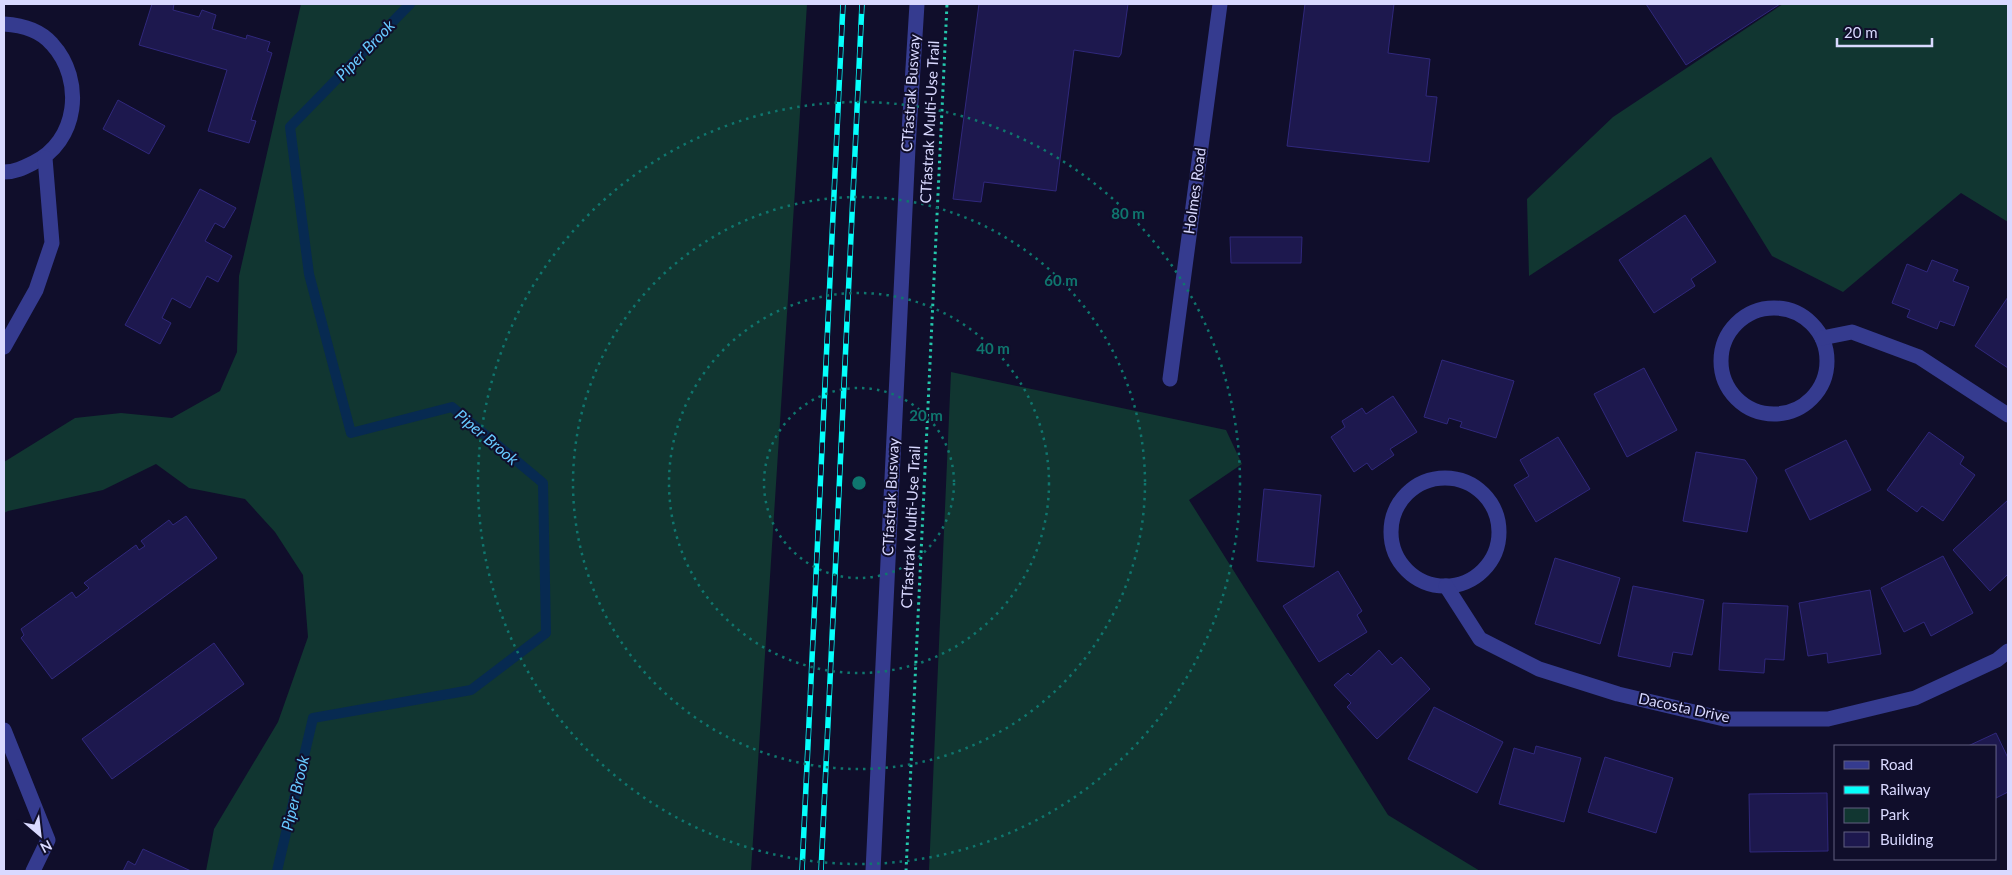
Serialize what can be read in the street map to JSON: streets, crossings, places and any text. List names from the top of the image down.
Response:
{
  "streets": {
    "street": ["CTfastrak Busway", "Holmes Road", "Dacosta Drive"],
    "path": ["CTfastrak Multi-Use Trail"]
  },
  "water": ["Piper Brook"],
  "legend": [
    "Road",
    "Railway",
    "Park",
    "Building"
  ],
  "scale_bar": "20 m",
  "north": "bottom right",
  "rings": [
    "80 m",
    "60 m",
    "40 m",
    "20 m"
  ]
}
